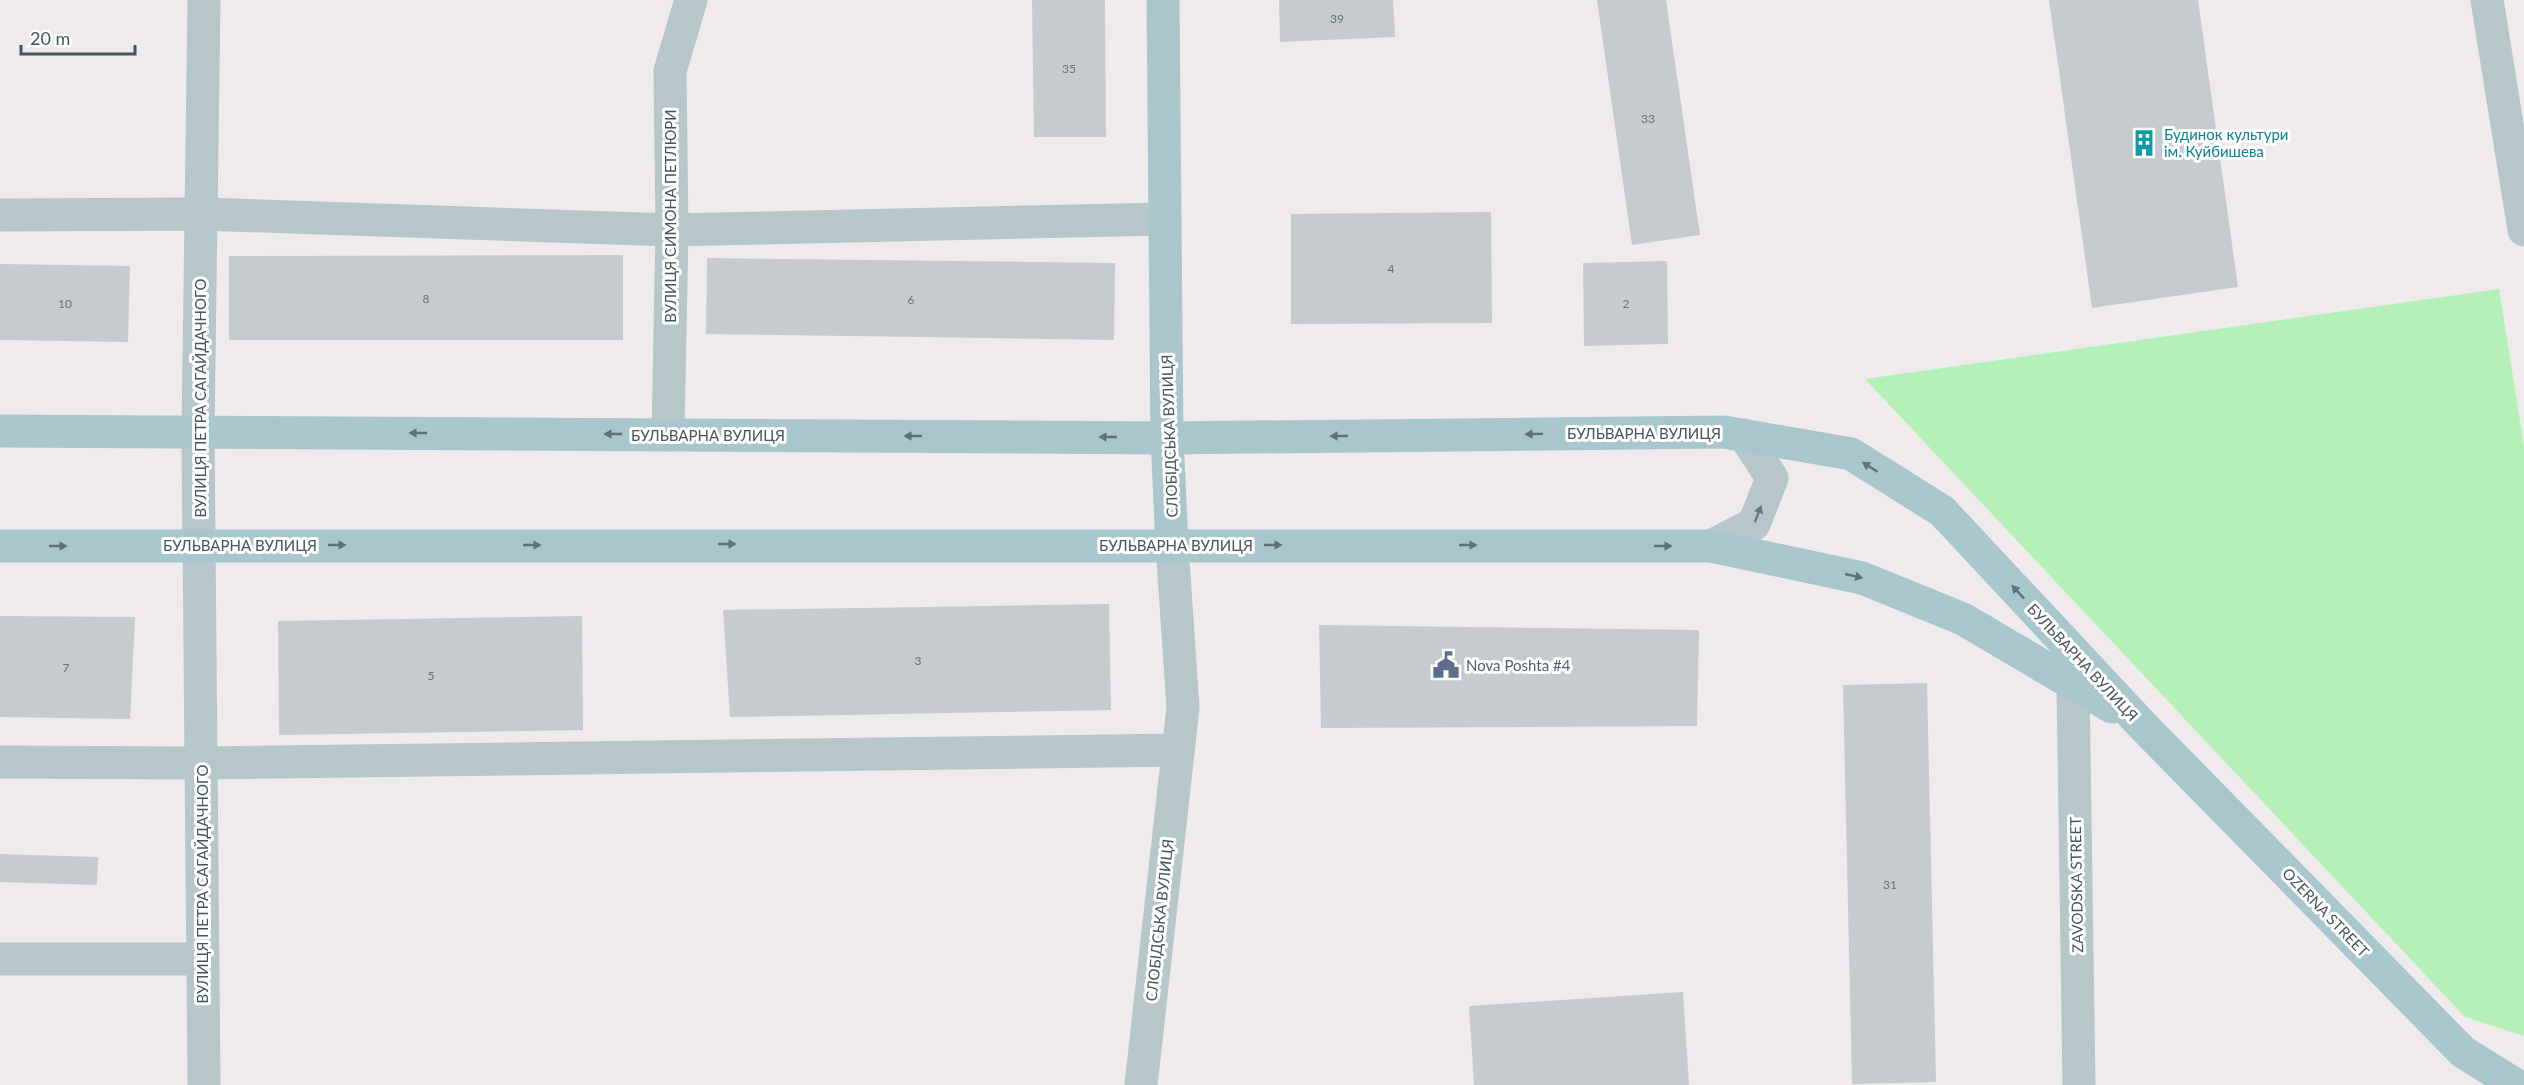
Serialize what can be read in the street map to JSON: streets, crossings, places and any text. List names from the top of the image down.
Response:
{
  "streets": {
    "main road": ["БУЛЬВАРНА ВУЛИЦЯ", "СЛОБІДСЬКА ВУЛИЦЯ", "OZERNA STREET"],
    "street": ["ВУЛИЦЯ СИМОНА ПЕТЛЮРИ", "ВУЛИЦЯ ПЕТРА САГАЙДАЧНОГО", "ZAVODSKA STREET"]
  },
  "crossings": [
    ["ВУЛИЦЯ СИМОНА ПЕТЛЮРИ", "БУЛЬВАРНА ВУЛИЦЯ"],
    ["ВУЛИЦЯ ПЕТРА САГАЙДАЧНОГО", "БУЛЬВАРНА ВУЛИЦЯ"],
    ["БУЛЬВАРНА ВУЛИЦЯ", "СЛОБІДСЬКА ВУЛИЦЯ"],
    ["БУЛЬВАРНА ВУЛИЦЯ", "ZAVODSKA STREET"],
    ["БУЛЬВАРНА ВУЛИЦЯ", "OZERNA STREET"]
  ],
  "places": {
    "building": ["Будинок культури ім. Куйбишева"],
    "public building": ["Nova Poshta #4"]
  },
  "house_numbers": [
    "39",
    "35",
    "33",
    "4",
    "8",
    "6",
    "10",
    "2",
    "3",
    "7",
    "5",
    "31"
  ],
  "scale_bar": "20 m"
}
